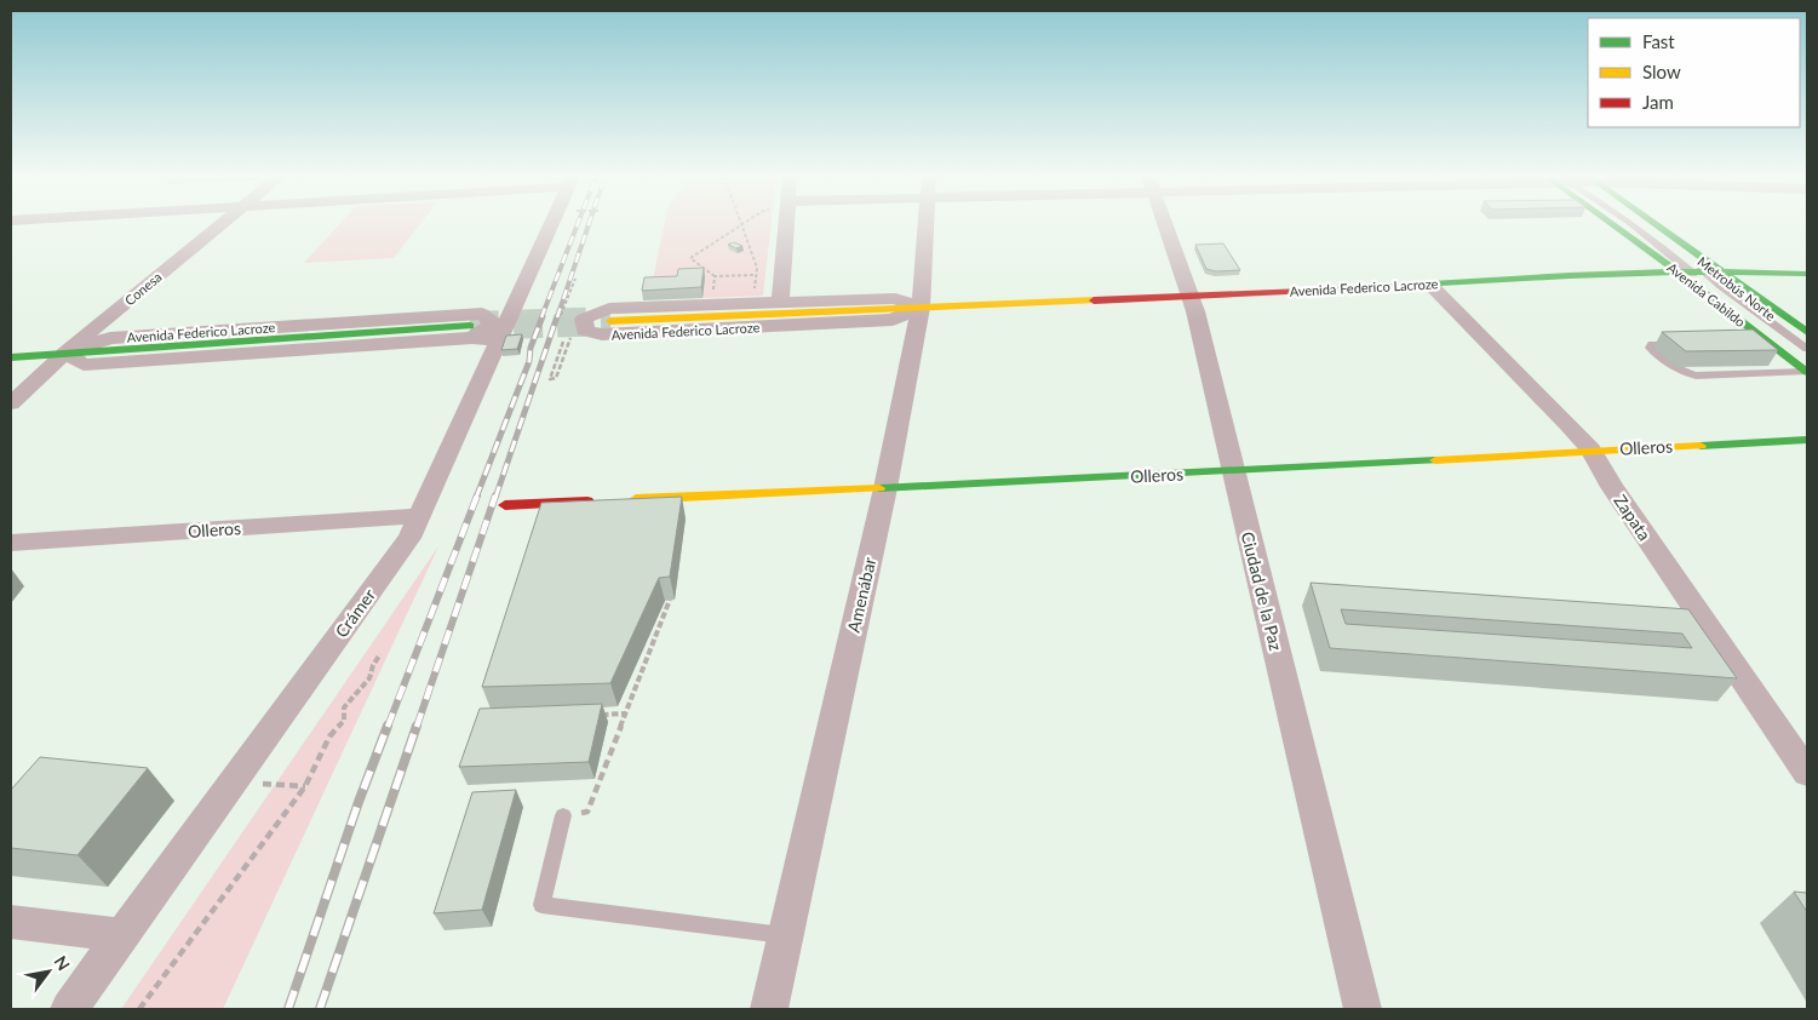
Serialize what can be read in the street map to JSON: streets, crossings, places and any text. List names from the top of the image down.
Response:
{
  "streets": {
    "main road": ["Avenida Federico Lacroze", "Avenida Cabildo", "Olleros"],
    "street": [
      "Conesa",
      "Zapata",
      "Ciudad de la Paz",
      "Amenábar",
      "Crámer"
    ],
    "lane": ["Metrobús Norte"]
  },
  "crossings": [
    ["Avenida Federico Lacroze", "Conesa"],
    ["Avenida Federico Lacroze", "Metrobús Norte"],
    ["Avenida Federico Lacroze", "Avenida Cabildo"],
    ["Avenida Federico Lacroze", "Zapata"],
    ["Avenida Federico Lacroze", "Ciudad de la Paz"],
    ["Avenida Federico Lacroze", "Amenábar"],
    ["Avenida Federico Lacroze", "Crámer"],
    ["Metrobús Norte", "Avenida Cabildo"],
    ["Olleros", "Zapata"],
    ["Olleros", "Ciudad de la Paz"],
    ["Olleros", "Amenábar"],
    ["Olleros", "Crámer"]
  ],
  "legend": ["Fast", "Slow", "Jam"],
  "north": "top right"
}
